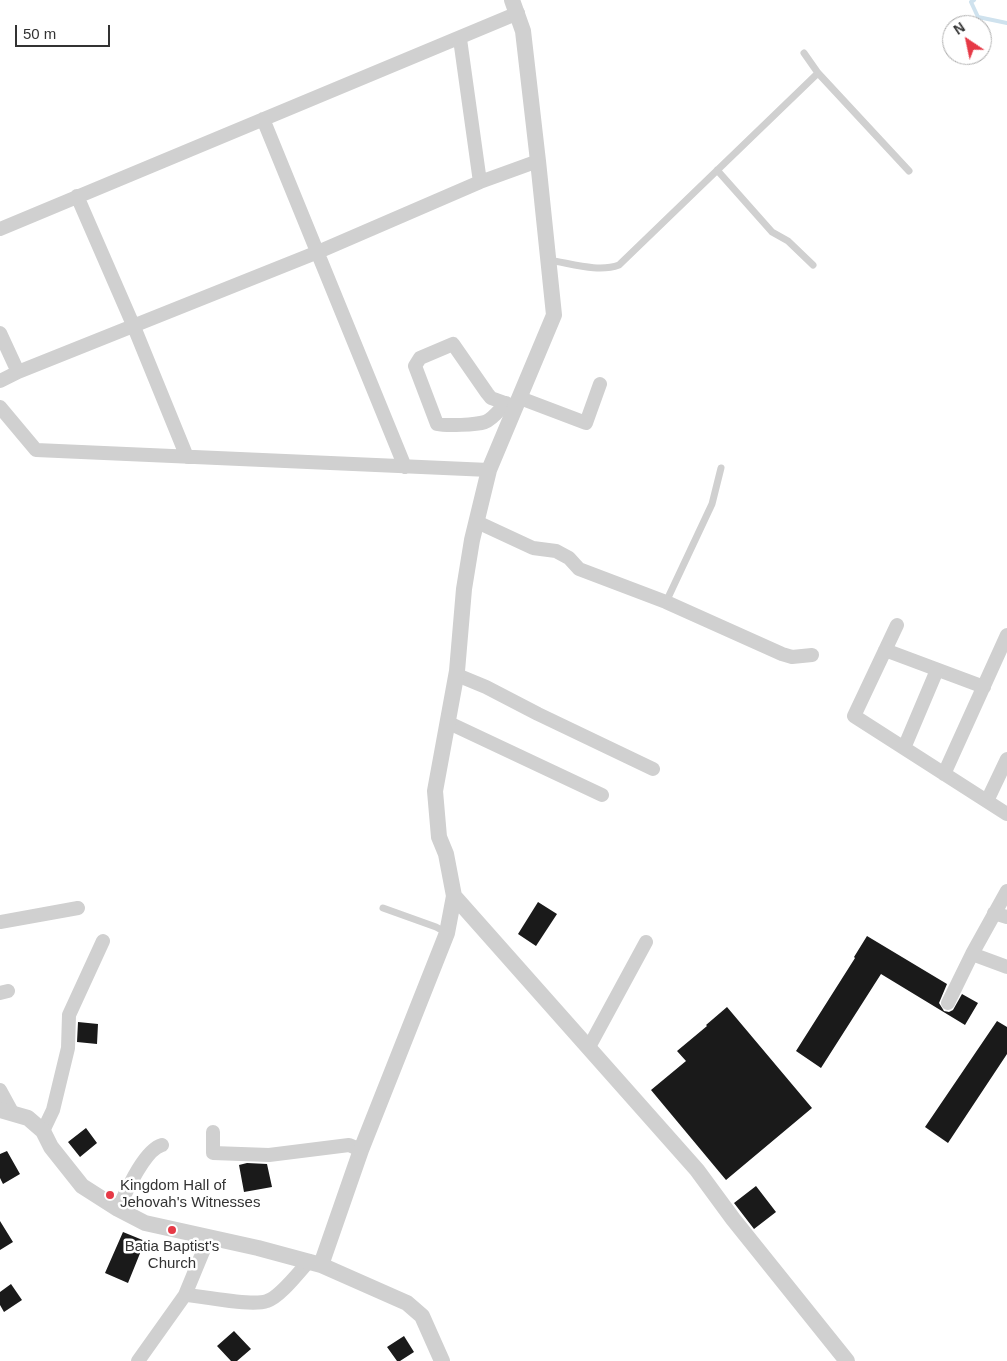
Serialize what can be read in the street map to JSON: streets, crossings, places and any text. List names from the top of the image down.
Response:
{
  "places": ["Kingdom Hall of Jehovah's Witnesses", "Batia Baptist's Church"],
  "scale_bar": "50 m",
  "north": "top left"
}
